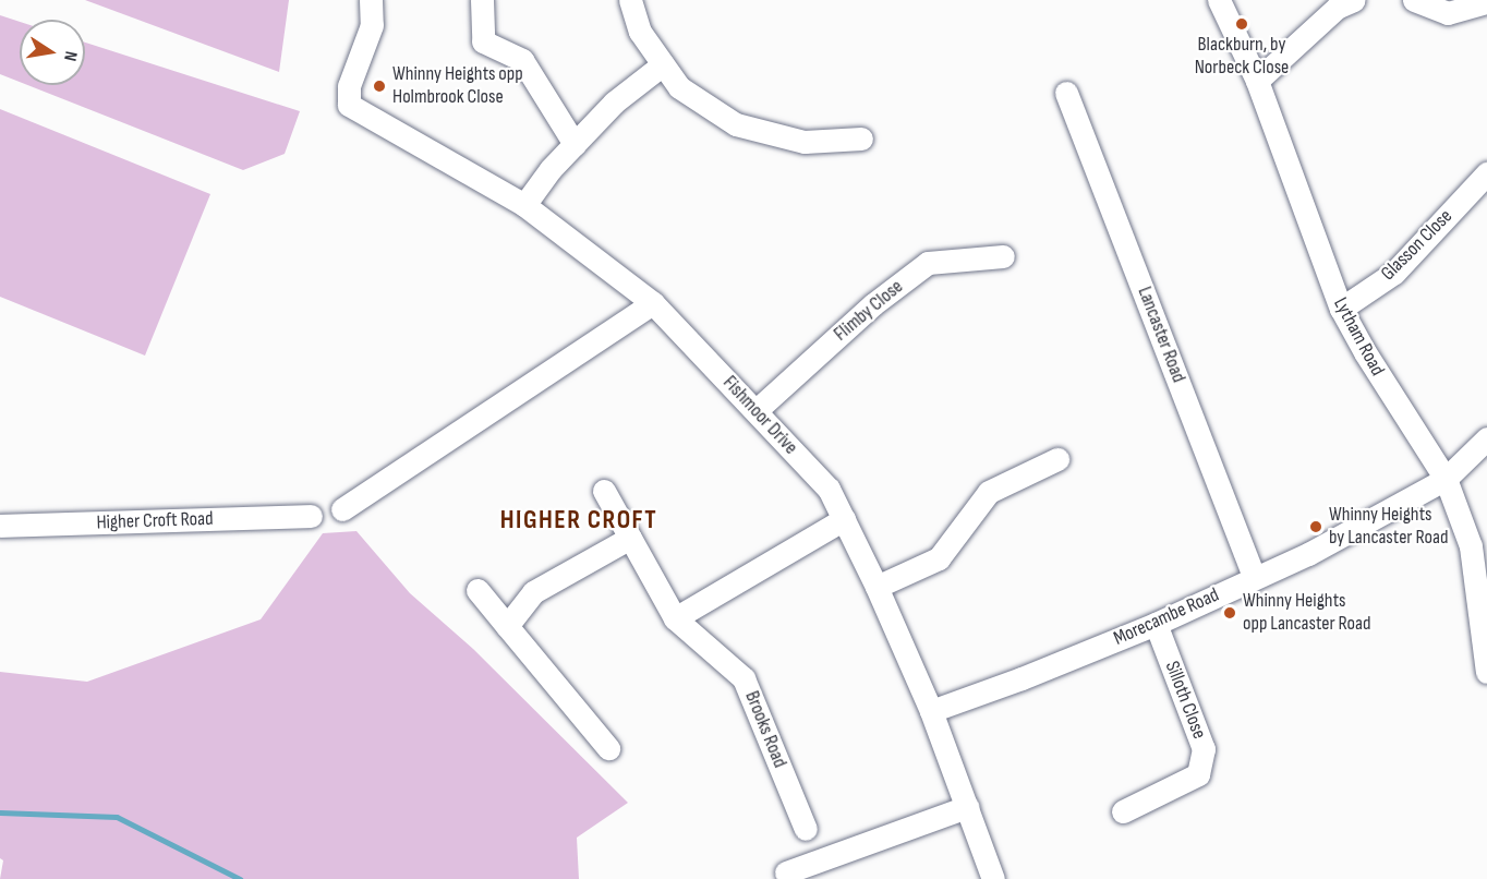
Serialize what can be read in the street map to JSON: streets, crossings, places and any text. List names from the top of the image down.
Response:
{
  "streets": {
    "street": [
      "Glasson Close",
      "Flimby Close",
      "Lancaster Road",
      "Lytham Road",
      "Fishmoor Drive",
      "Higher Croft Road",
      "Morecambe Road",
      "Silloth Close",
      "Brooks Road"
    ]
  },
  "crossings": [
    ["Glasson Close", "Lytham Road"],
    ["Flimby Close", "Fishmoor Drive"],
    ["Lancaster Road", "Morecambe Road"],
    ["Lytham Road", "Morecambe Road"],
    ["Fishmoor Drive", "Morecambe Road"],
    ["Morecambe Road", "Silloth Close"]
  ],
  "districts": ["HIGHER CROFT"],
  "places": [
    "Blackburn, by Norbeck Close",
    "Whinny Heights opp Holmbrook Close",
    "Whinny Heights by Lancaster Road",
    "Whinny Heights opp Lancaster Road"
  ],
  "north": "right"
}
